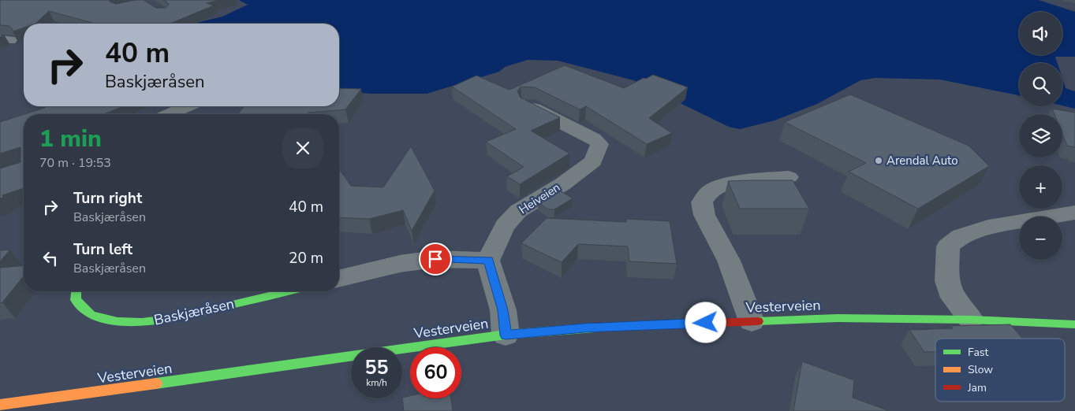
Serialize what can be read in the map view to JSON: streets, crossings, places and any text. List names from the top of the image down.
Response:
{
  "streets": {
    "main road": ["Vesterveien", "Baskjæråsen"],
    "street": ["Heiveien"]
  },
  "places": ["Arendal Auto"],
  "legend": ["Fast", "Slow", "Jam"],
  "page": {
    "map_buttons": ["+", "−"],
    "turn": ["40 m", "Baskjæråsen"],
    "heading": ["1 min", "70 m · 19:53"],
    "list": [
      {
        "name": "Turn right",
        "note": "Baskjæråsen",
        "value": "40 m"
      },
      {
        "name": "Turn left",
        "note": "Baskjæråsen",
        "value": "20 m"
      }
    ],
    "speed": "55 km/h",
    "limit": "60"
  }
}
